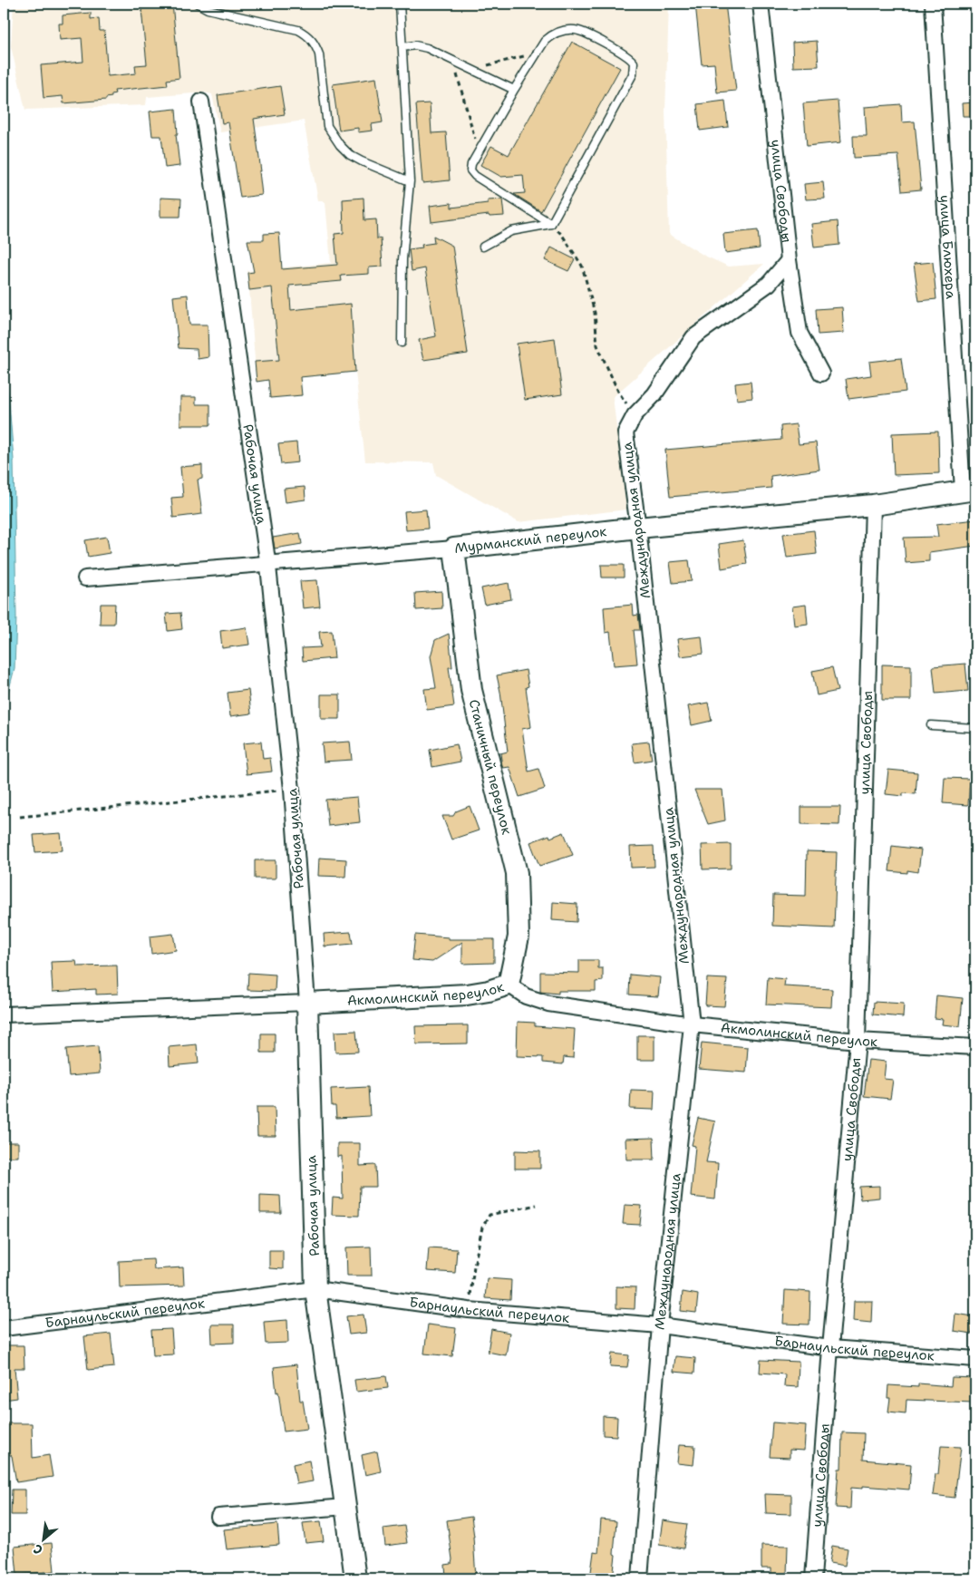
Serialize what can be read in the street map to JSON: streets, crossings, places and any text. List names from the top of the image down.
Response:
{
  "streets": {
    "street": [
      "улица Свободы",
      "улица Блюхера",
      "Рабочая улица",
      "Международная улица",
      "Мурманский переулок",
      "Станичный переулок",
      "Акмолинский переулок",
      "Барнаульский переулок"
    ]
  },
  "crossings": [
    ["улица Свободы", "Международная улица"],
    ["улица Свободы", "Мурманский переулок"],
    ["улица Свободы", "Акмолинский переулок"],
    ["улица Свободы", "Барнаульский переулок"],
    ["улица Блюхера", "Мурманский переулок"],
    ["Рабочая улица", "Мурманский переулок"],
    ["Рабочая улица", "Акмолинский переулок"],
    ["Рабочая улица", "Барнаульский переулок"],
    ["Международная улица", "Мурманский переулок"],
    ["Международная улица", "Акмолинский переулок"],
    ["Международная улица", "Барнаульский переулок"],
    ["Мурманский переулок", "Станичный переулок"],
    ["Станичный переулок", "Акмолинский переулок"]
  ],
  "north": "bottom left"
}
